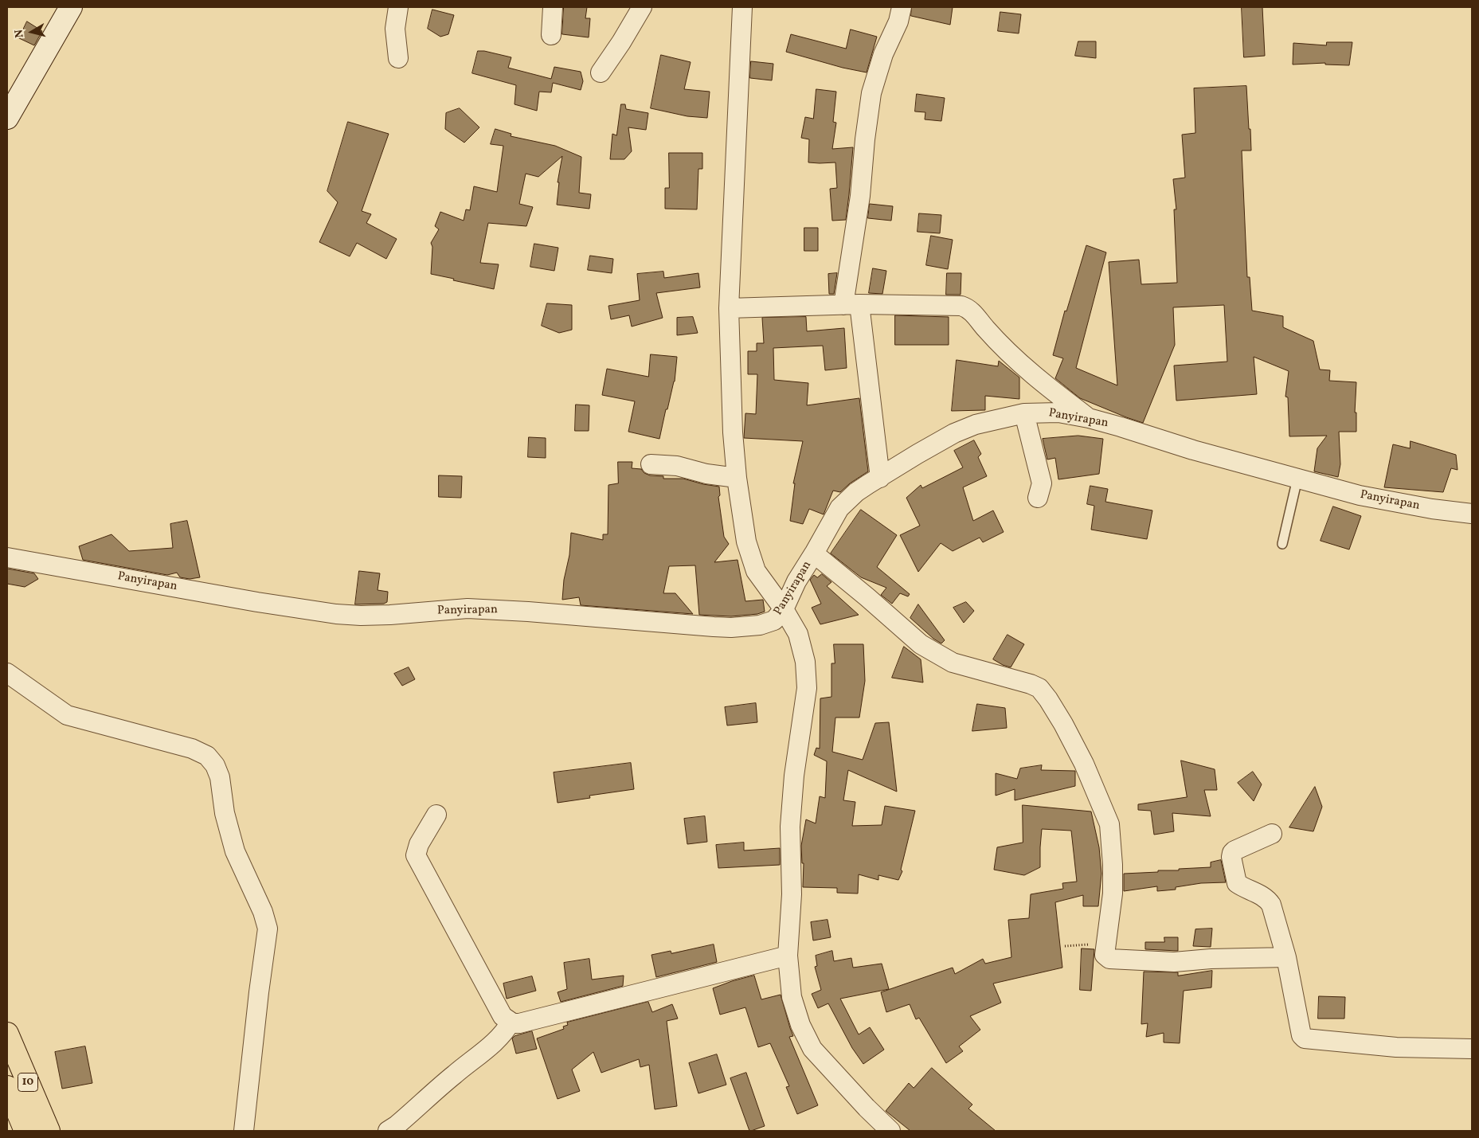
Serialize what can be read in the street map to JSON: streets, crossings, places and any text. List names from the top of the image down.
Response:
{
  "streets": {
    "highway": ["10"],
    "street": ["Panyirapan"]
  },
  "north": "left"
}
